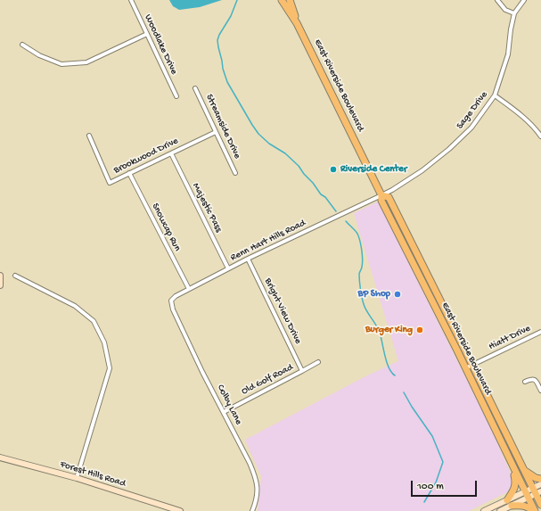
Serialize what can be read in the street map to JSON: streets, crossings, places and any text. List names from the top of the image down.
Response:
{
  "streets": {
    "main road": ["East Riverside Boulevard"],
    "street": [
      "Woodlake Drive",
      "Sage Drive",
      "Streamside Drive",
      "Brookwood Drive",
      "Majestic Pass",
      "Snowcap Run",
      "Renn Hart Hills Road",
      "Bright View Drive",
      "Hiatt Drive",
      "Old Golf Road",
      "Colby Lane",
      "Forest Hills Road"
    ]
  },
  "crossings": [
    ["East Riverside Boulevard", "Sage Drive"],
    ["East Riverside Boulevard", "Renn Hart Hills Road"],
    ["East Riverside Boulevard", "Hiatt Drive"],
    ["Sage Drive", "Renn Hart Hills Road"],
    ["Streamside Drive", "Brookwood Drive"],
    ["Brookwood Drive", "Majestic Pass"],
    ["Brookwood Drive", "Snowcap Run"],
    ["Majestic Pass", "Renn Hart Hills Road"],
    ["Snowcap Run", "Renn Hart Hills Road"],
    ["Renn Hart Hills Road", "Bright View Drive"],
    ["Renn Hart Hills Road", "Colby Lane"],
    ["Bright View Drive", "Old Golf Road"],
    ["Old Golf Road", "Colby Lane"]
  ],
  "places": ["Riverside Center", "BP Shop", "Burger King"],
  "scale_bar": "100 m"
}
